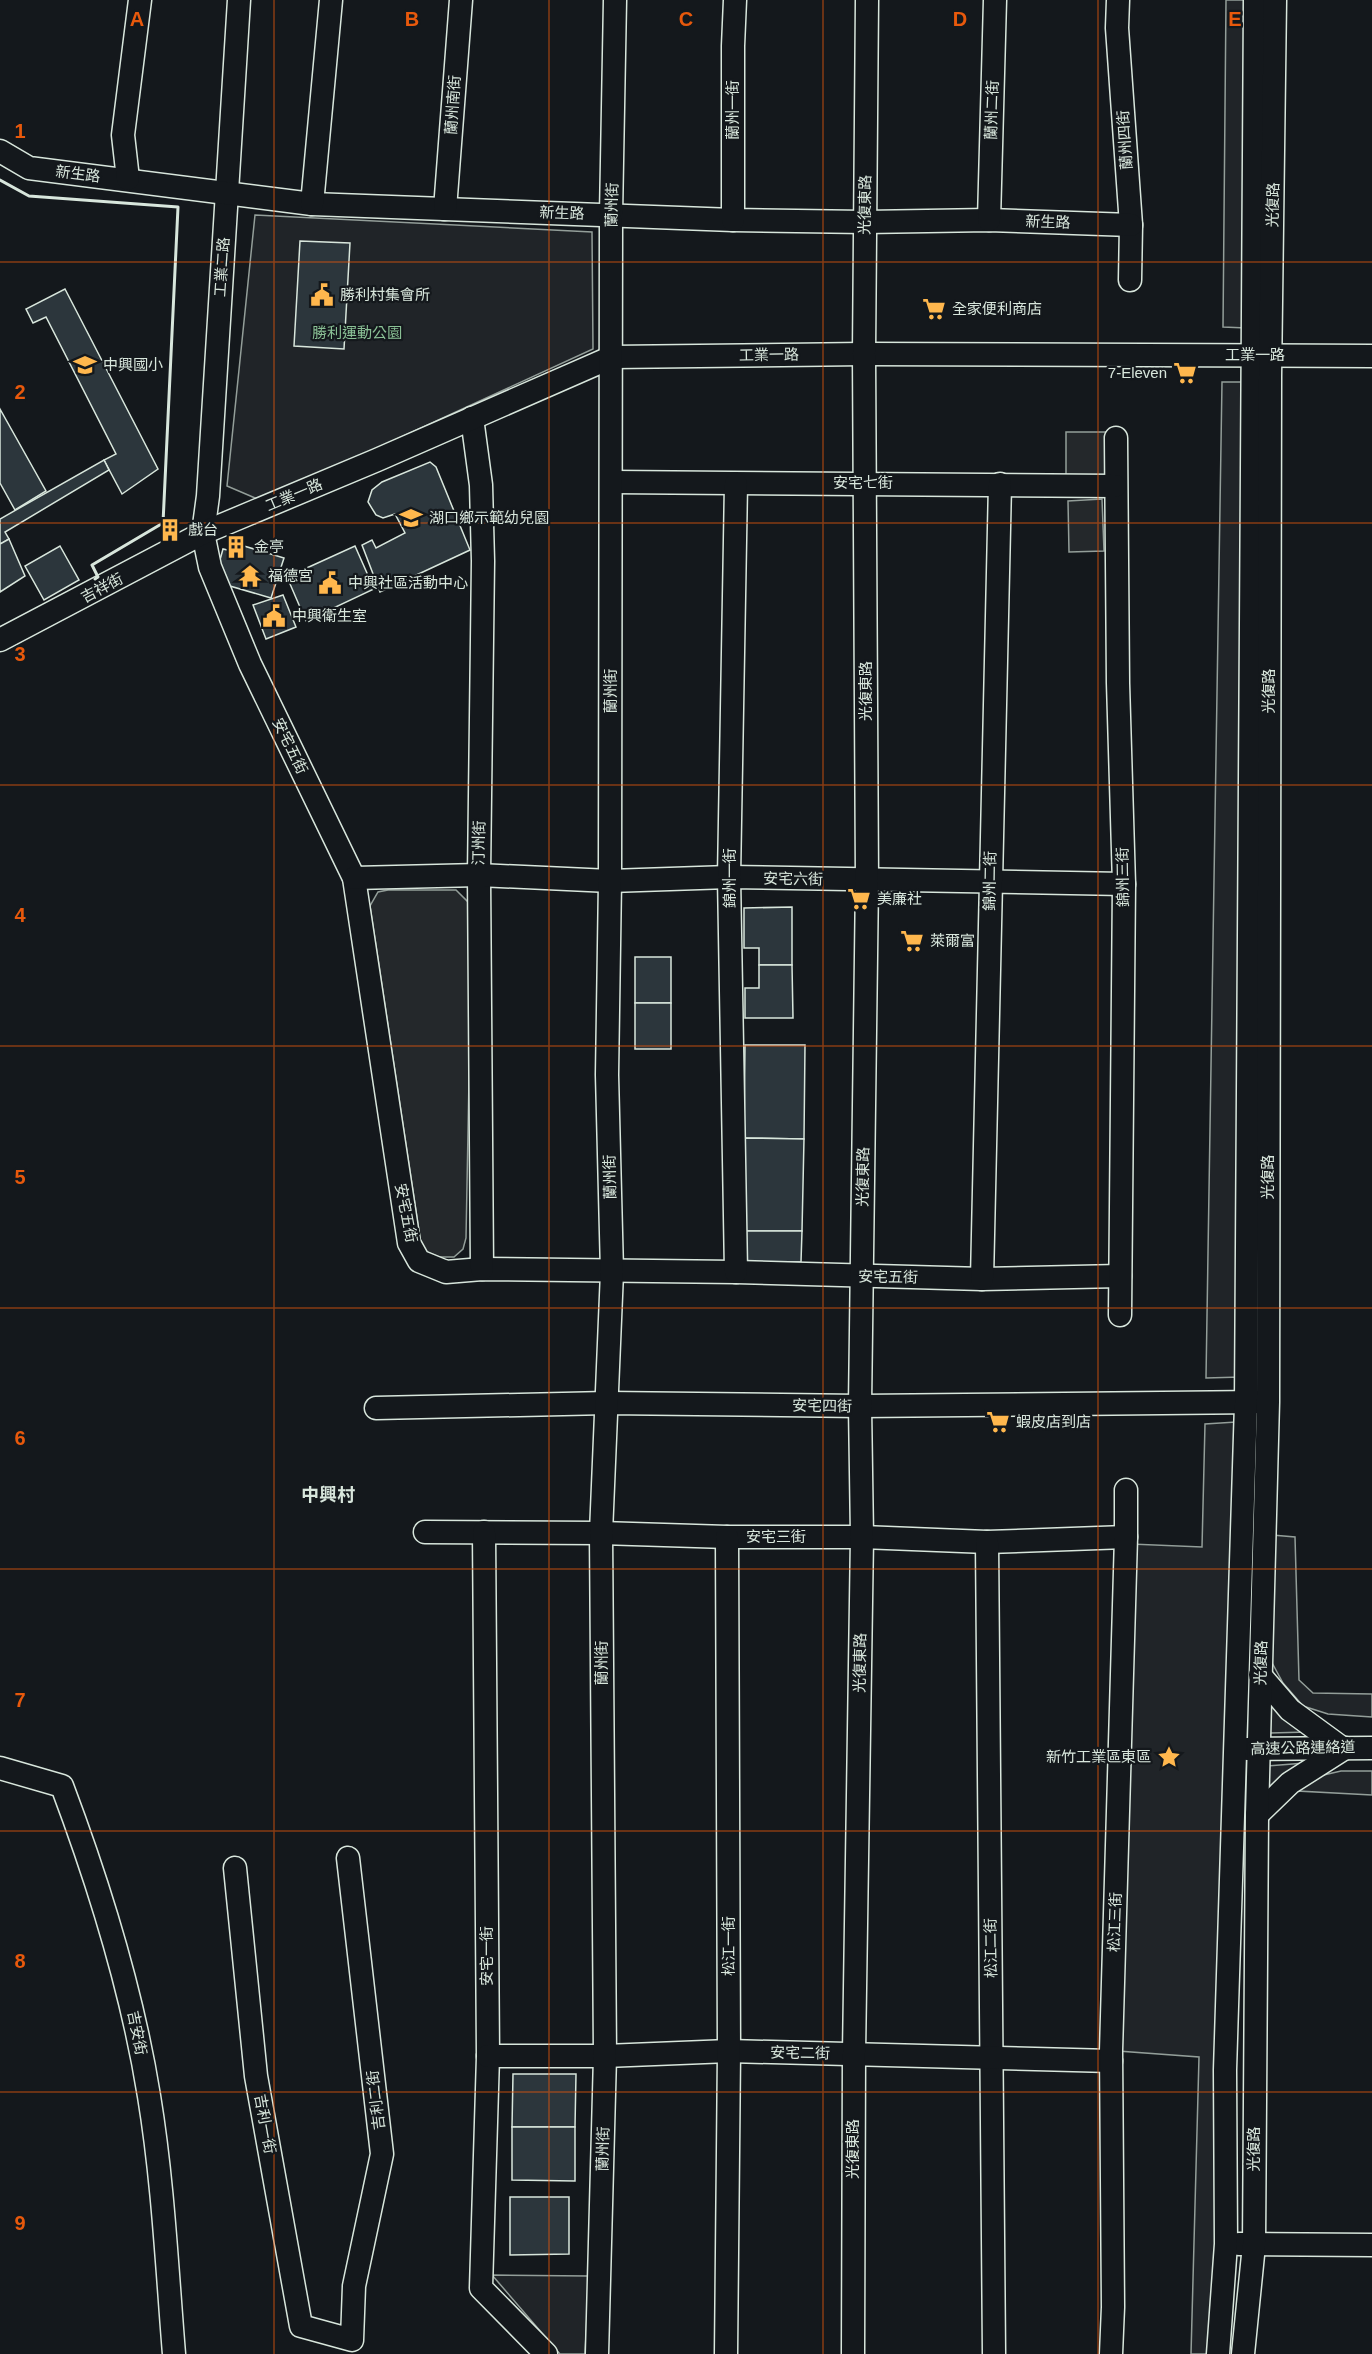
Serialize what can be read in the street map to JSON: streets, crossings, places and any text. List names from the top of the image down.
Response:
{
  "streets": {
    "street": [
      "蘭州南街",
      "蘭州一街",
      "蘭州二街",
      "蘭州四街",
      "新生路",
      "蘭州街",
      "光復東路",
      "光復路",
      "工業二路",
      "工業一路",
      "安宅七街",
      "吉祥街",
      "安宅五街",
      "汀州街",
      "錦州三街",
      "錦州一街",
      "安宅六街",
      "錦州二街",
      "安宅四街",
      "安宅三街",
      "高速公路連絡道",
      "松江三街",
      "松江一街",
      "松江二街",
      "安宅一街",
      "吉安街",
      "安宅二街",
      "吉利二街",
      "吉利一街"
    ]
  },
  "crossings": [
    ["蘭州南街", "新生路"],
    ["蘭州一街", "新生路"],
    ["蘭州二街", "新生路"],
    ["蘭州四街", "新生路"],
    ["新生路", "蘭州街"],
    ["新生路", "光復東路"],
    ["新生路", "工業二路"],
    ["蘭州街", "工業一路"],
    ["蘭州街", "安宅七街"],
    ["蘭州街", "安宅五街"],
    ["蘭州街", "安宅六街"],
    ["蘭州街", "安宅四街"],
    ["蘭州街", "安宅三街"],
    ["蘭州街", "安宅二街"],
    ["光復東路", "工業一路"],
    ["光復東路", "安宅七街"],
    ["光復東路", "安宅五街"],
    ["光復東路", "安宅六街"],
    ["光復東路", "安宅四街"],
    ["光復東路", "安宅三街"],
    ["光復東路", "安宅二街"],
    ["光復路", "工業一路"],
    ["光復路", "安宅四街"],
    ["光復路", "高速公路連絡道"],
    ["工業二路", "工業一路"],
    ["工業二路", "吉祥街"],
    ["工業二路", "安宅五街"],
    ["工業一路", "吉祥街"],
    ["工業一路", "安宅五街"],
    ["工業一路", "汀州街"],
    ["安宅七街", "錦州三街"],
    ["安宅七街", "錦州一街"],
    ["安宅七街", "錦州二街"],
    ["吉祥街", "安宅五街"],
    ["安宅五街", "汀州街"],
    ["安宅五街", "錦州三街"],
    ["安宅五街", "錦州一街"],
    ["安宅五街", "安宅六街"],
    ["安宅五街", "錦州二街"],
    ["汀州街", "安宅六街"],
    ["錦州三街", "安宅六街"],
    ["錦州一街", "安宅六街"],
    ["安宅六街", "錦州二街"],
    ["安宅三街", "松江三街"],
    ["安宅三街", "松江一街"],
    ["安宅三街", "松江二街"],
    ["安宅三街", "安宅一街"],
    ["松江三街", "安宅二街"],
    ["松江一街", "安宅二街"],
    ["松江二街", "安宅二街"],
    ["安宅一街", "安宅二街"],
    ["吉利二街", "吉利一街"]
  ],
  "districts": ["中興村"],
  "parks": ["勝利運動公園"],
  "places": {
    "public building": ["勝利村集會所", "中興社區活動中心", "中興衛生室"],
    "supermarket": [
      "全家便利商店",
      "7-Eleven",
      "美廉社",
      "萊爾富",
      "蝦皮店到店"
    ],
    "school or university": ["中興國小", "湖口鄉示範幼兒園"],
    "building": ["戲台", "金亭"],
    "temple": ["福德宮"],
    "place": ["新竹工業區東區"]
  },
  "grid": {
    "columns": [
      "A",
      "B",
      "C",
      "D",
      "E"
    ],
    "rows": [
      "1",
      "2",
      "3",
      "4",
      "5",
      "6",
      "7",
      "8",
      "9"
    ]
  }
}
